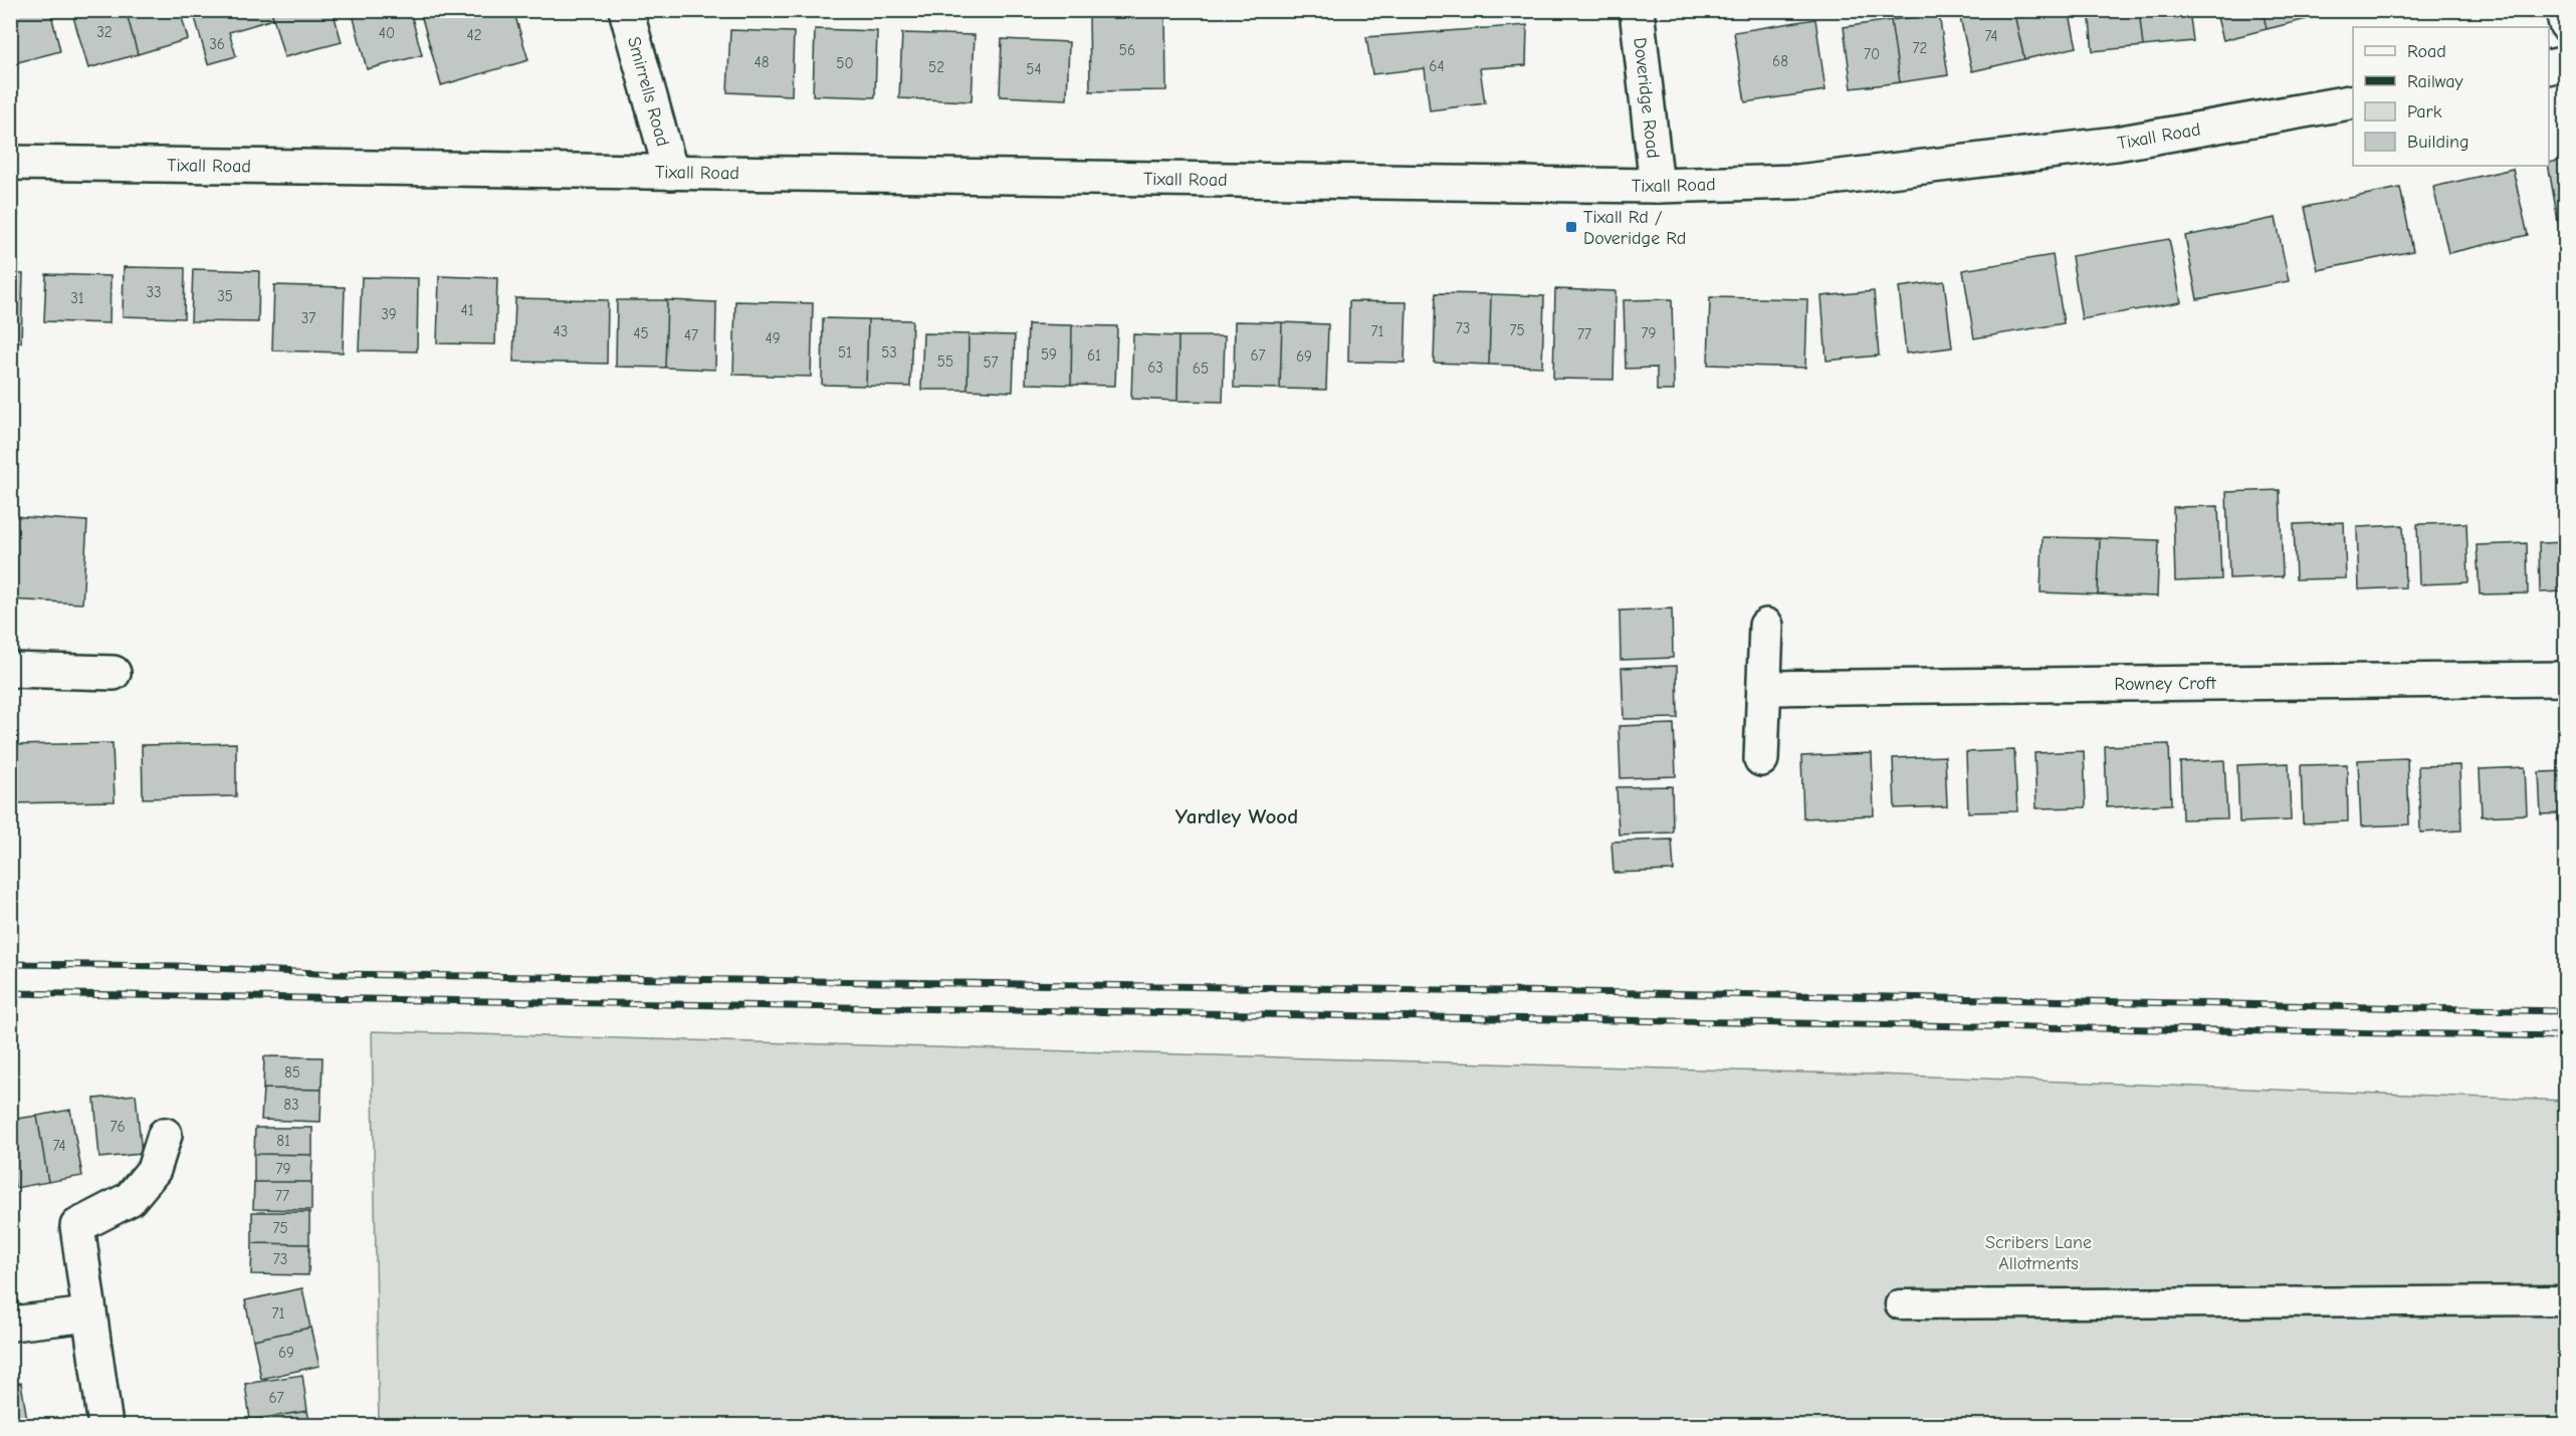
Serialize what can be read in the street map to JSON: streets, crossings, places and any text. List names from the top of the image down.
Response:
{
  "streets": {
    "street": [
      "Smirrells Road",
      "Doveridge Road",
      "Tixall Road",
      "Rowney Croft"
    ]
  },
  "crossings": [
    ["Smirrells Road", "Tixall Road"],
    ["Doveridge Road", "Tixall Road"]
  ],
  "districts": ["Yardley Wood"],
  "parks": ["Scribers Lane Allotments"],
  "places": {
    "transit": ["Tixall Rd / Doveridge Rd"]
  },
  "house_numbers": [
    "32",
    "40",
    "42",
    "74",
    "36",
    "72",
    "56",
    "70",
    "68",
    "48",
    "50",
    "64",
    "52",
    "54",
    "33",
    "35",
    "31",
    "41",
    "39",
    "37",
    "73",
    "75",
    "43",
    "71",
    "45",
    "79",
    "77",
    "47",
    "49",
    "51",
    "53",
    "59",
    "61",
    "67",
    "69",
    "55",
    "57",
    "63",
    "65",
    "85",
    "83",
    "76",
    "81",
    "74",
    "79",
    "77",
    "75",
    "73",
    "71",
    "69",
    "67"
  ],
  "legend": [
    "Road",
    "Railway",
    "Park",
    "Building"
  ]
}
